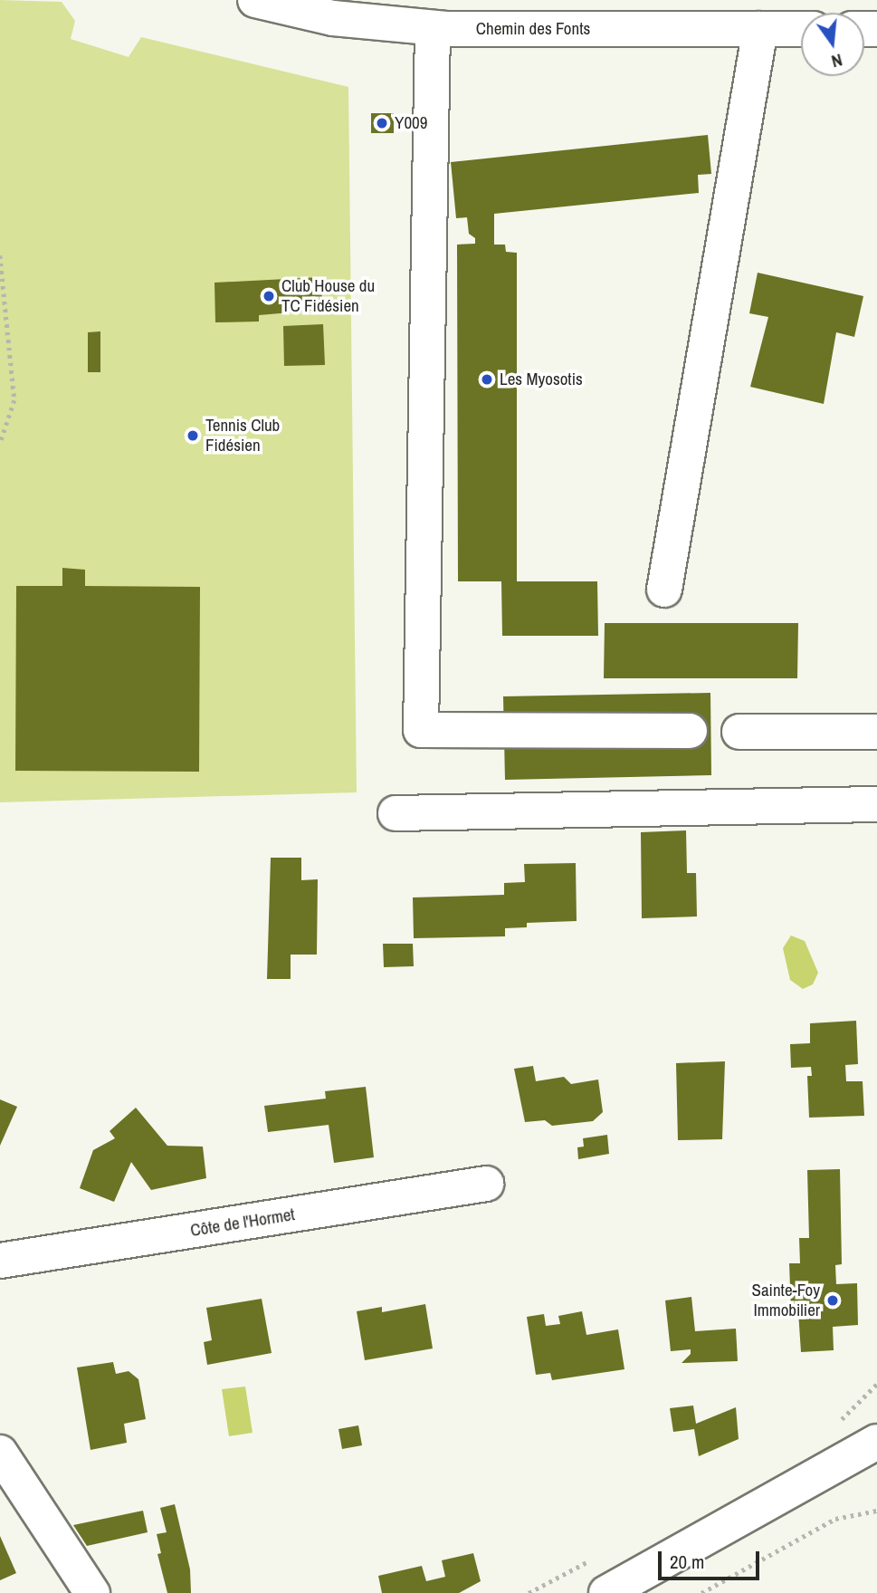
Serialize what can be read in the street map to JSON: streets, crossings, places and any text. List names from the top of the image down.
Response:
{
  "streets": {
    "street": ["Chemin des Fonts", "Côte de l'Hormet"]
  },
  "places": [
    "Y009",
    "Club House du TC Fidésien",
    "Les Myosotis",
    "Tennis Club Fidésien",
    "Sainte-Foy Immobilier"
  ],
  "scale_bar": "20 m",
  "north": "bottom"
}
